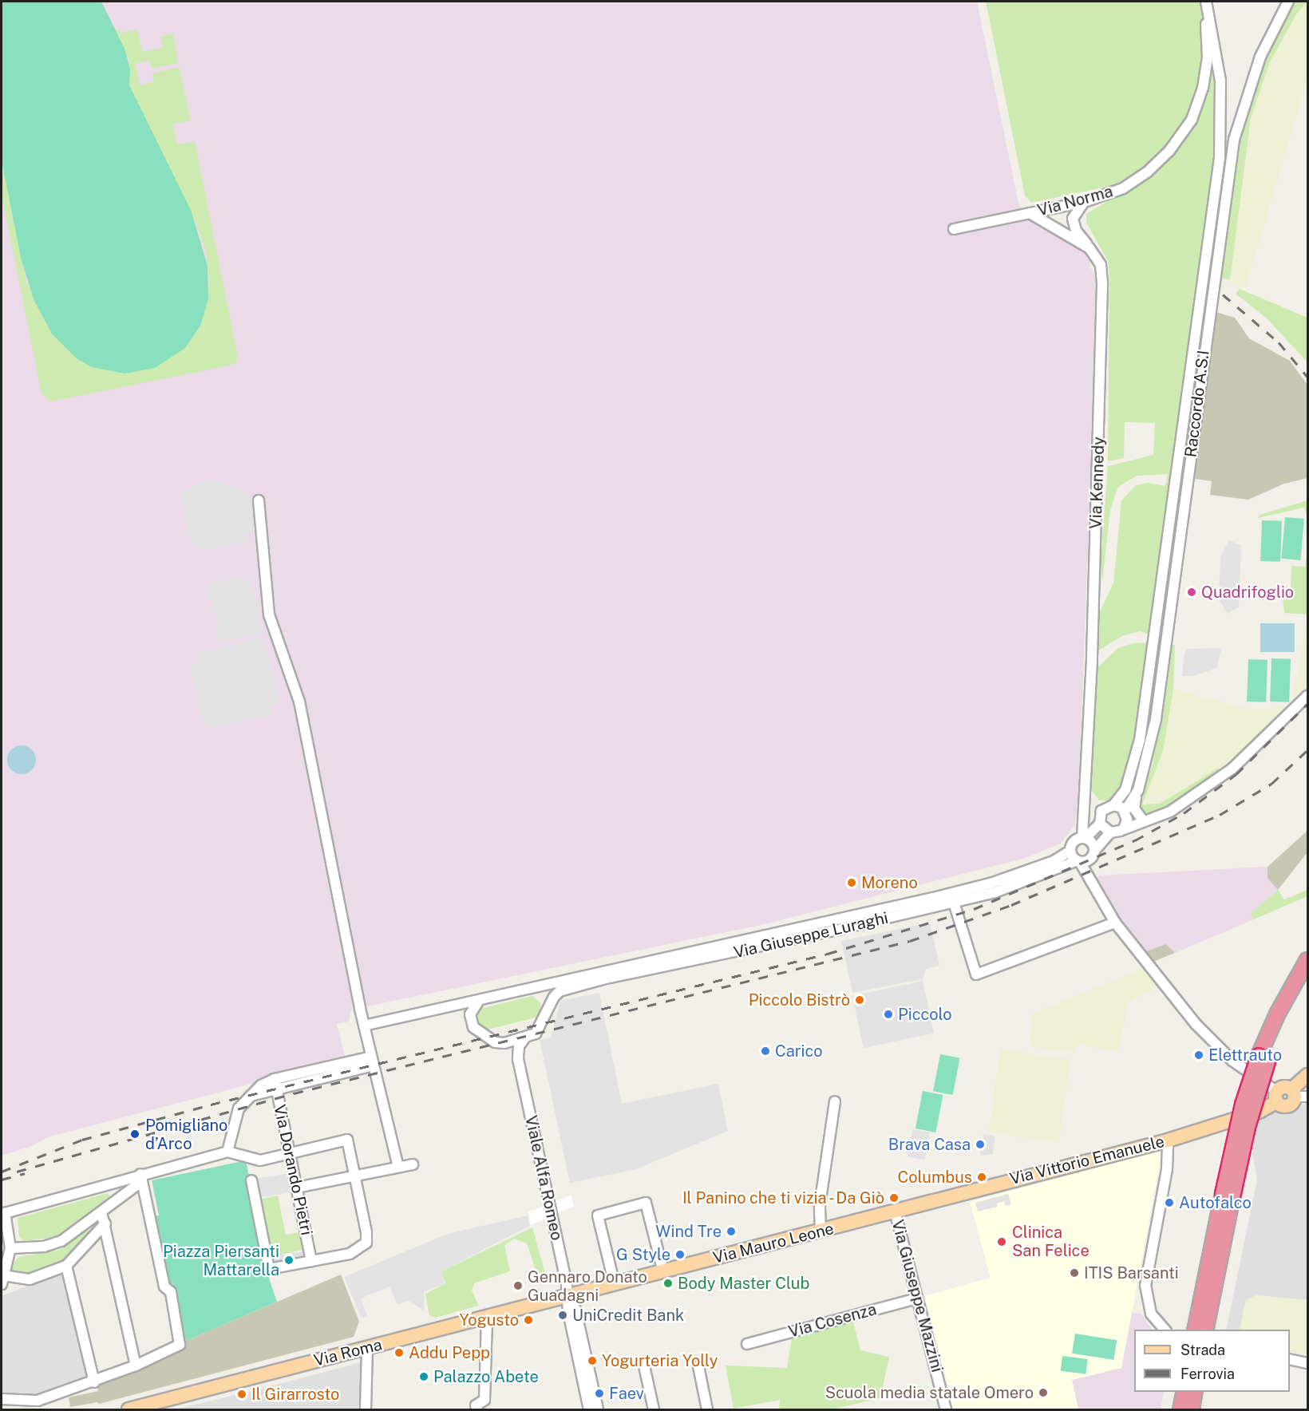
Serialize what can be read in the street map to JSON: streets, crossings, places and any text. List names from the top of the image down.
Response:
{
  "streets": {
    "main road": ["Via Vittorio Emanuele", "Via Mauro Leone", "Via Roma"],
    "street": [
      "Via Norma",
      "Raccordo A.S.I",
      "Via Kennedy",
      "Via Giuseppe Luraghi",
      "Via Dorando Pietri",
      "Viale Alfa Romeo",
      "Via Giuseppe Mazzini",
      "Via Cosenza"
    ]
  },
  "crossings": [
    ["Via Norma", "Raccordo A.S.I"],
    ["Via Norma", "Via Kennedy"],
    ["Via Kennedy", "Via Giuseppe Luraghi"],
    ["Via Vittorio Emanuele", "Via Mauro Leone"],
    ["Via Vittorio Emanuele", "Via Giuseppe Mazzini"],
    ["Viale Alfa Romeo", "Via Mauro Leone"],
    ["Viale Alfa Romeo", "Via Roma"],
    ["Via Mauro Leone", "Via Giuseppe Mazzini"],
    ["Via Mauro Leone", "Via Roma"],
    ["Via Giuseppe Mazzini", "Via Cosenza"]
  ],
  "places": [
    "Quadrifoglio",
    "Moreno",
    "Piccolo Bistrò",
    "Piccolo",
    "Carico",
    "Elettrauto",
    "Pomigliano d’Arco",
    "Brava Casa",
    "Columbus",
    "Il Panino che ti vizia - Da Giò",
    "Autofalco",
    "Wind Tre",
    "Clinica San Felice",
    "G Style",
    "Piazza Piersanti Mattarella",
    "ITIS Barsanti",
    "Body Master Club",
    "Gennaro Donato Guadagni",
    "UniCredit Bank",
    "Yogusto",
    "Addu Pepp",
    "Yogurteria Yolly",
    "Palazzo Abete",
    "Scuola media statale Omero",
    "Faev",
    "Il Girarrosto"
  ],
  "legend": ["Strada", "Ferrovia"]
}
